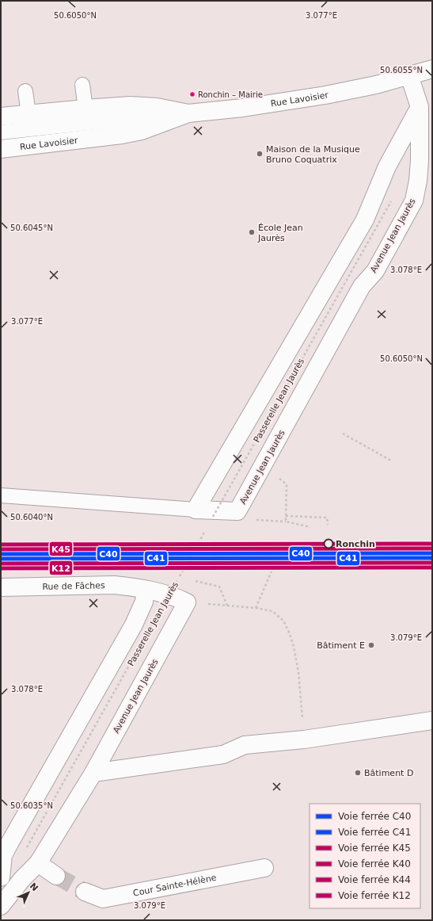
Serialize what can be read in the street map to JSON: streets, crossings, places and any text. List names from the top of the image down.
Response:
{
  "streets": {
    "street": [
      "Rue Lavoisier",
      "Avenue Jean Jaurès",
      "Rue de Fâches",
      "Cour Sainte-Hélène"
    ],
    "path": ["Passerelle Jean Jaurès"]
  },
  "crossings": [
    ["Rue Lavoisier", "Avenue Jean Jaurès"]
  ],
  "places": [
    "Ronchin – Mairie",
    "Maison de la Musique Bruno Coquatrix",
    "École Jean Jaurès",
    "Ronchin",
    "Bâtiment E",
    "Bâtiment D"
  ],
  "lines": [
    "rail line K44",
    "rail line K45",
    "rail line C40",
    "rail line C41",
    "rail line K40",
    "rail line K12"
  ],
  "legend": [
    "Voie ferrée C40",
    "Voie ferrée C41",
    "Voie ferrée K45",
    "Voie ferrée K40",
    "Voie ferrée K44",
    "Voie ferrée K12"
  ],
  "north": "top right",
  "coordinates": [
    "50.6050°N",
    "3.077°E",
    "50.6055°N",
    "50.6045°N",
    "3.078°E",
    "50.6040°N",
    "3.079°E",
    "50.6035°N"
  ]
}
